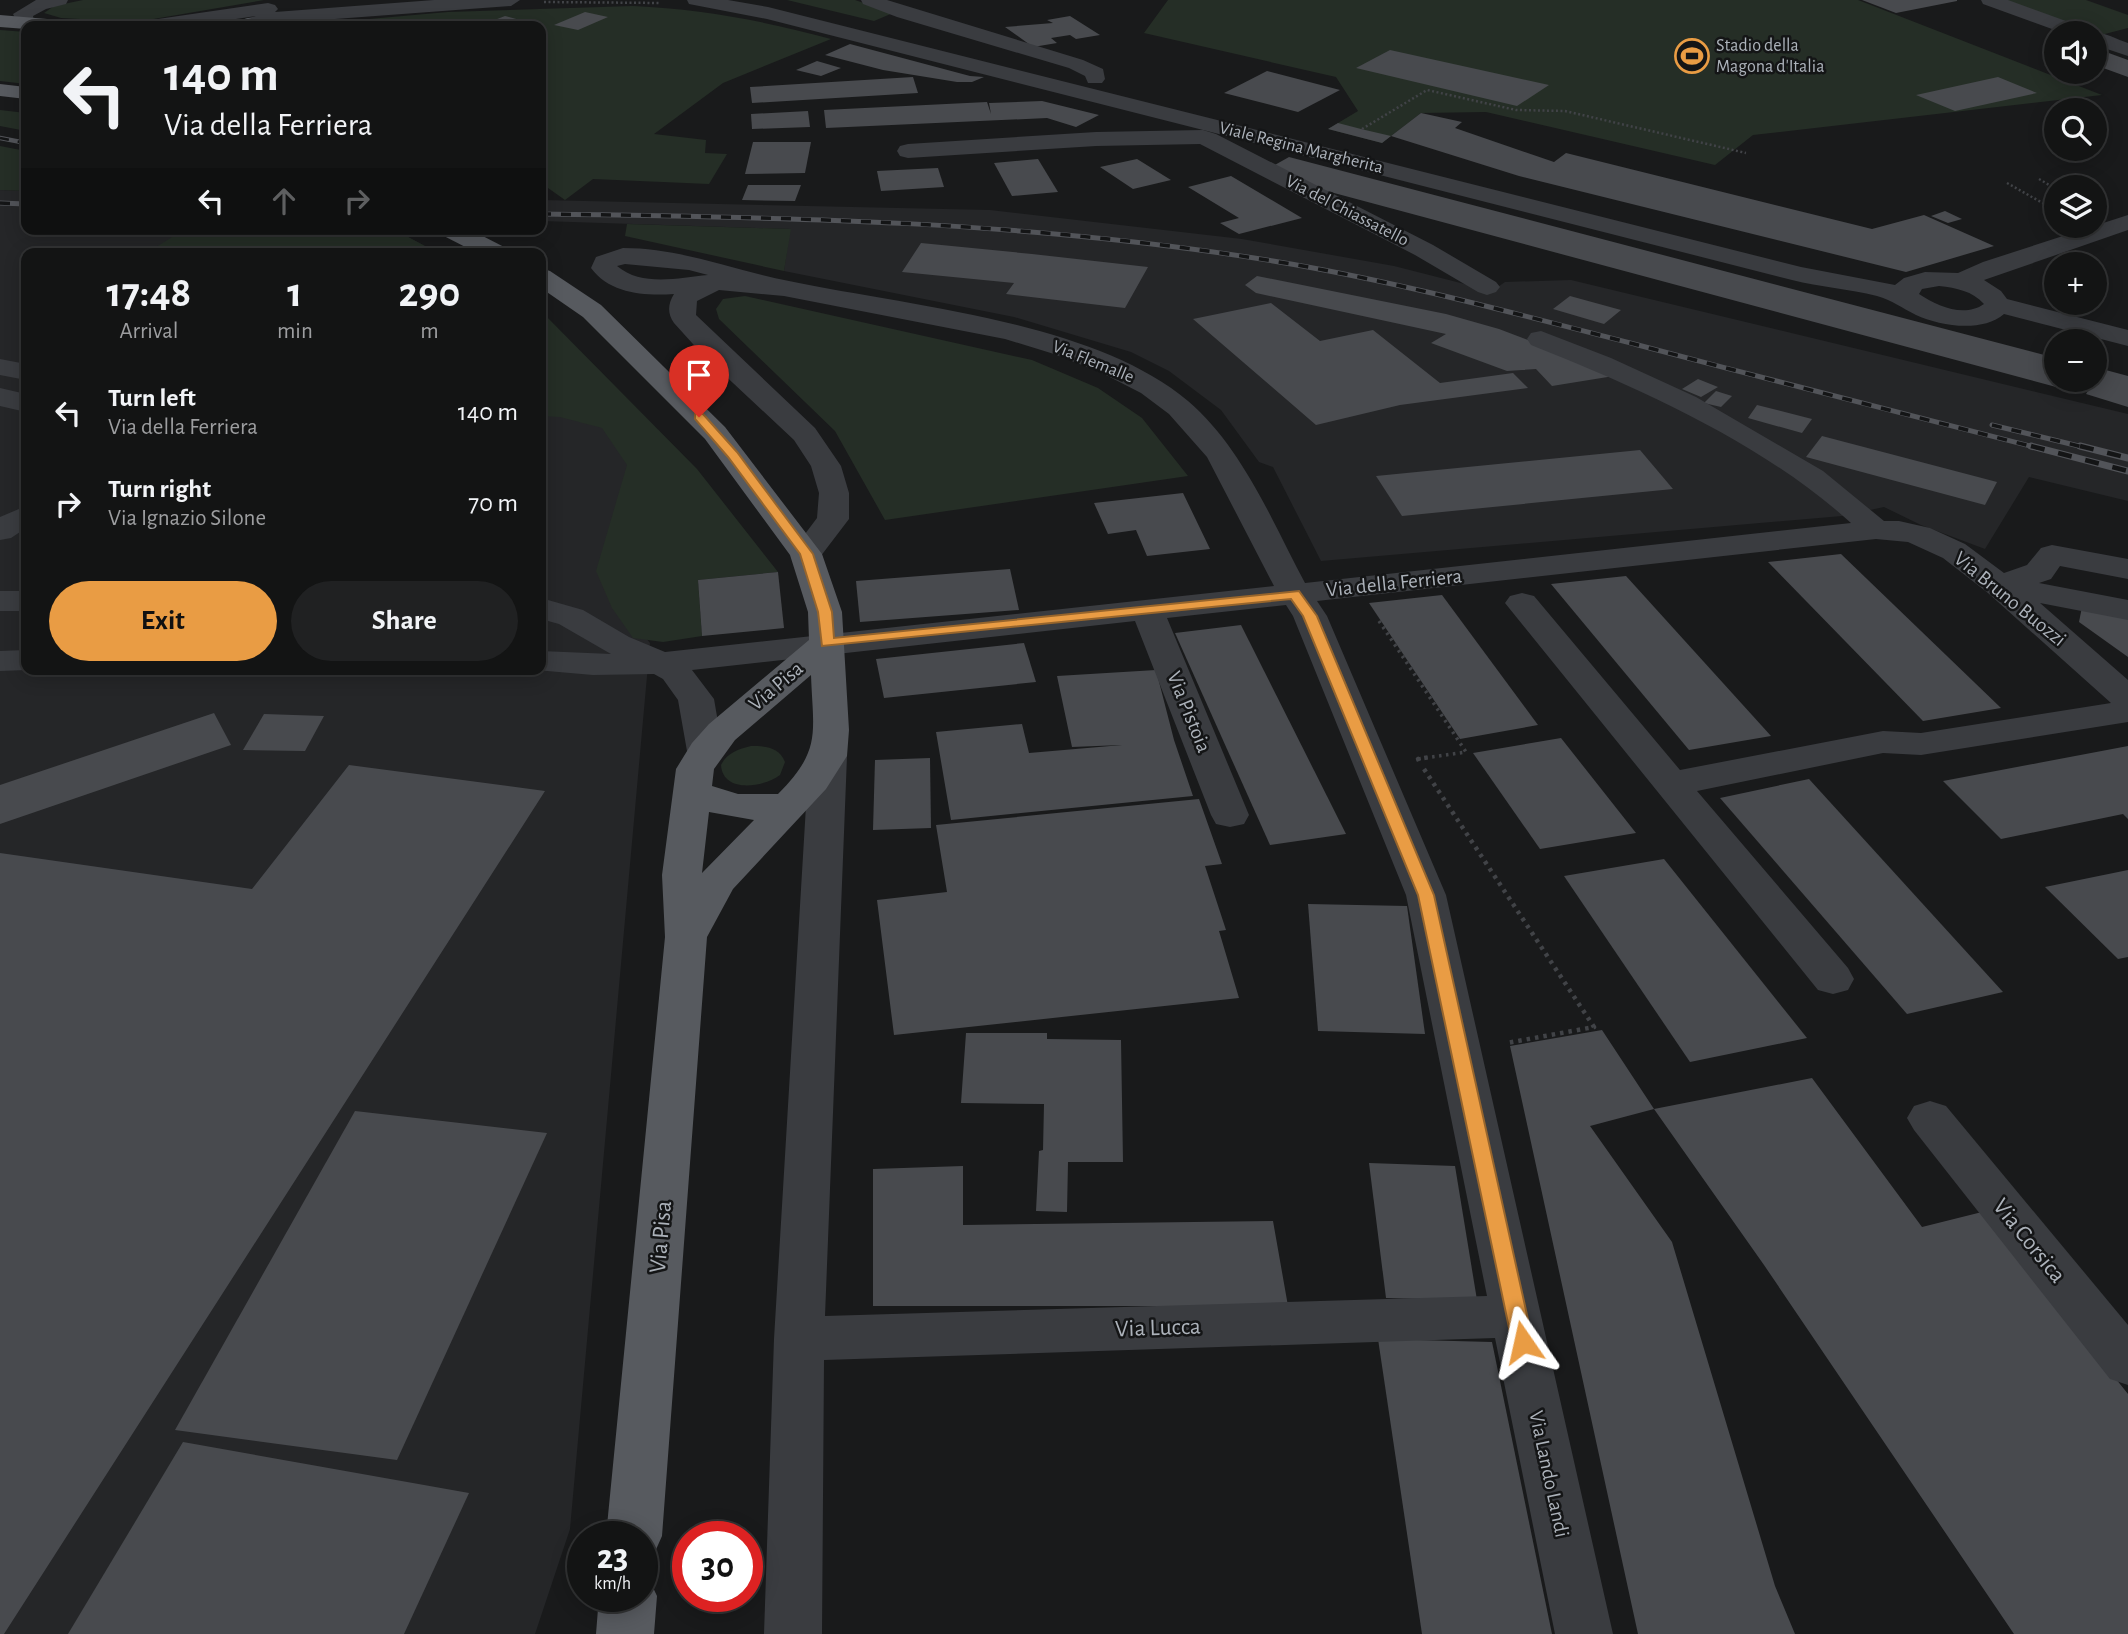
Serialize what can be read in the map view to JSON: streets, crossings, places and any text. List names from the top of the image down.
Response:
{
  "streets": {
    "main road": ["Via Pisa"],
    "street": [
      "Viale Regina Margherita",
      "Via del Chiassatello",
      "Via Flemalle",
      "Via della Ferriera",
      "Via Bruno Buozzi",
      "Via Pistoia",
      "Via Corsica",
      "Via Lucca",
      "Via Lando Landi"
    ]
  },
  "crossings": [
    ["Viale Regina Margherita", "Via del Chiassatello"],
    ["Via Flemalle", "Via della Ferriera"],
    ["Via Flemalle", "Via Lando Landi"],
    ["Via della Ferriera", "Via Bruno Buozzi"],
    ["Via della Ferriera", "Via Pisa"],
    ["Via della Ferriera", "Via Pistoia"],
    ["Via della Ferriera", "Via Lando Landi"],
    ["Via Lucca", "Via Lando Landi"]
  ],
  "places": {
    "sports": ["Stadio della Magona d'Italia"]
  },
  "page": {
    "map_buttons": ["+", "−"],
    "turn": ["140 m", "Via della Ferriera"],
    "eta": [
      "17:48",
      "Arrival",
      "1",
      "min",
      "290",
      "m"
    ],
    "list": [
      {
        "name": "Turn left",
        "note": "Via della Ferriera",
        "value": "140 m"
      },
      {
        "name": "Turn right",
        "note": "Via Ignazio Silone",
        "value": "70 m"
      }
    ],
    "buttons": ["Exit", "Share"],
    "speed": "23 km/h",
    "limit": "30"
  }
}
